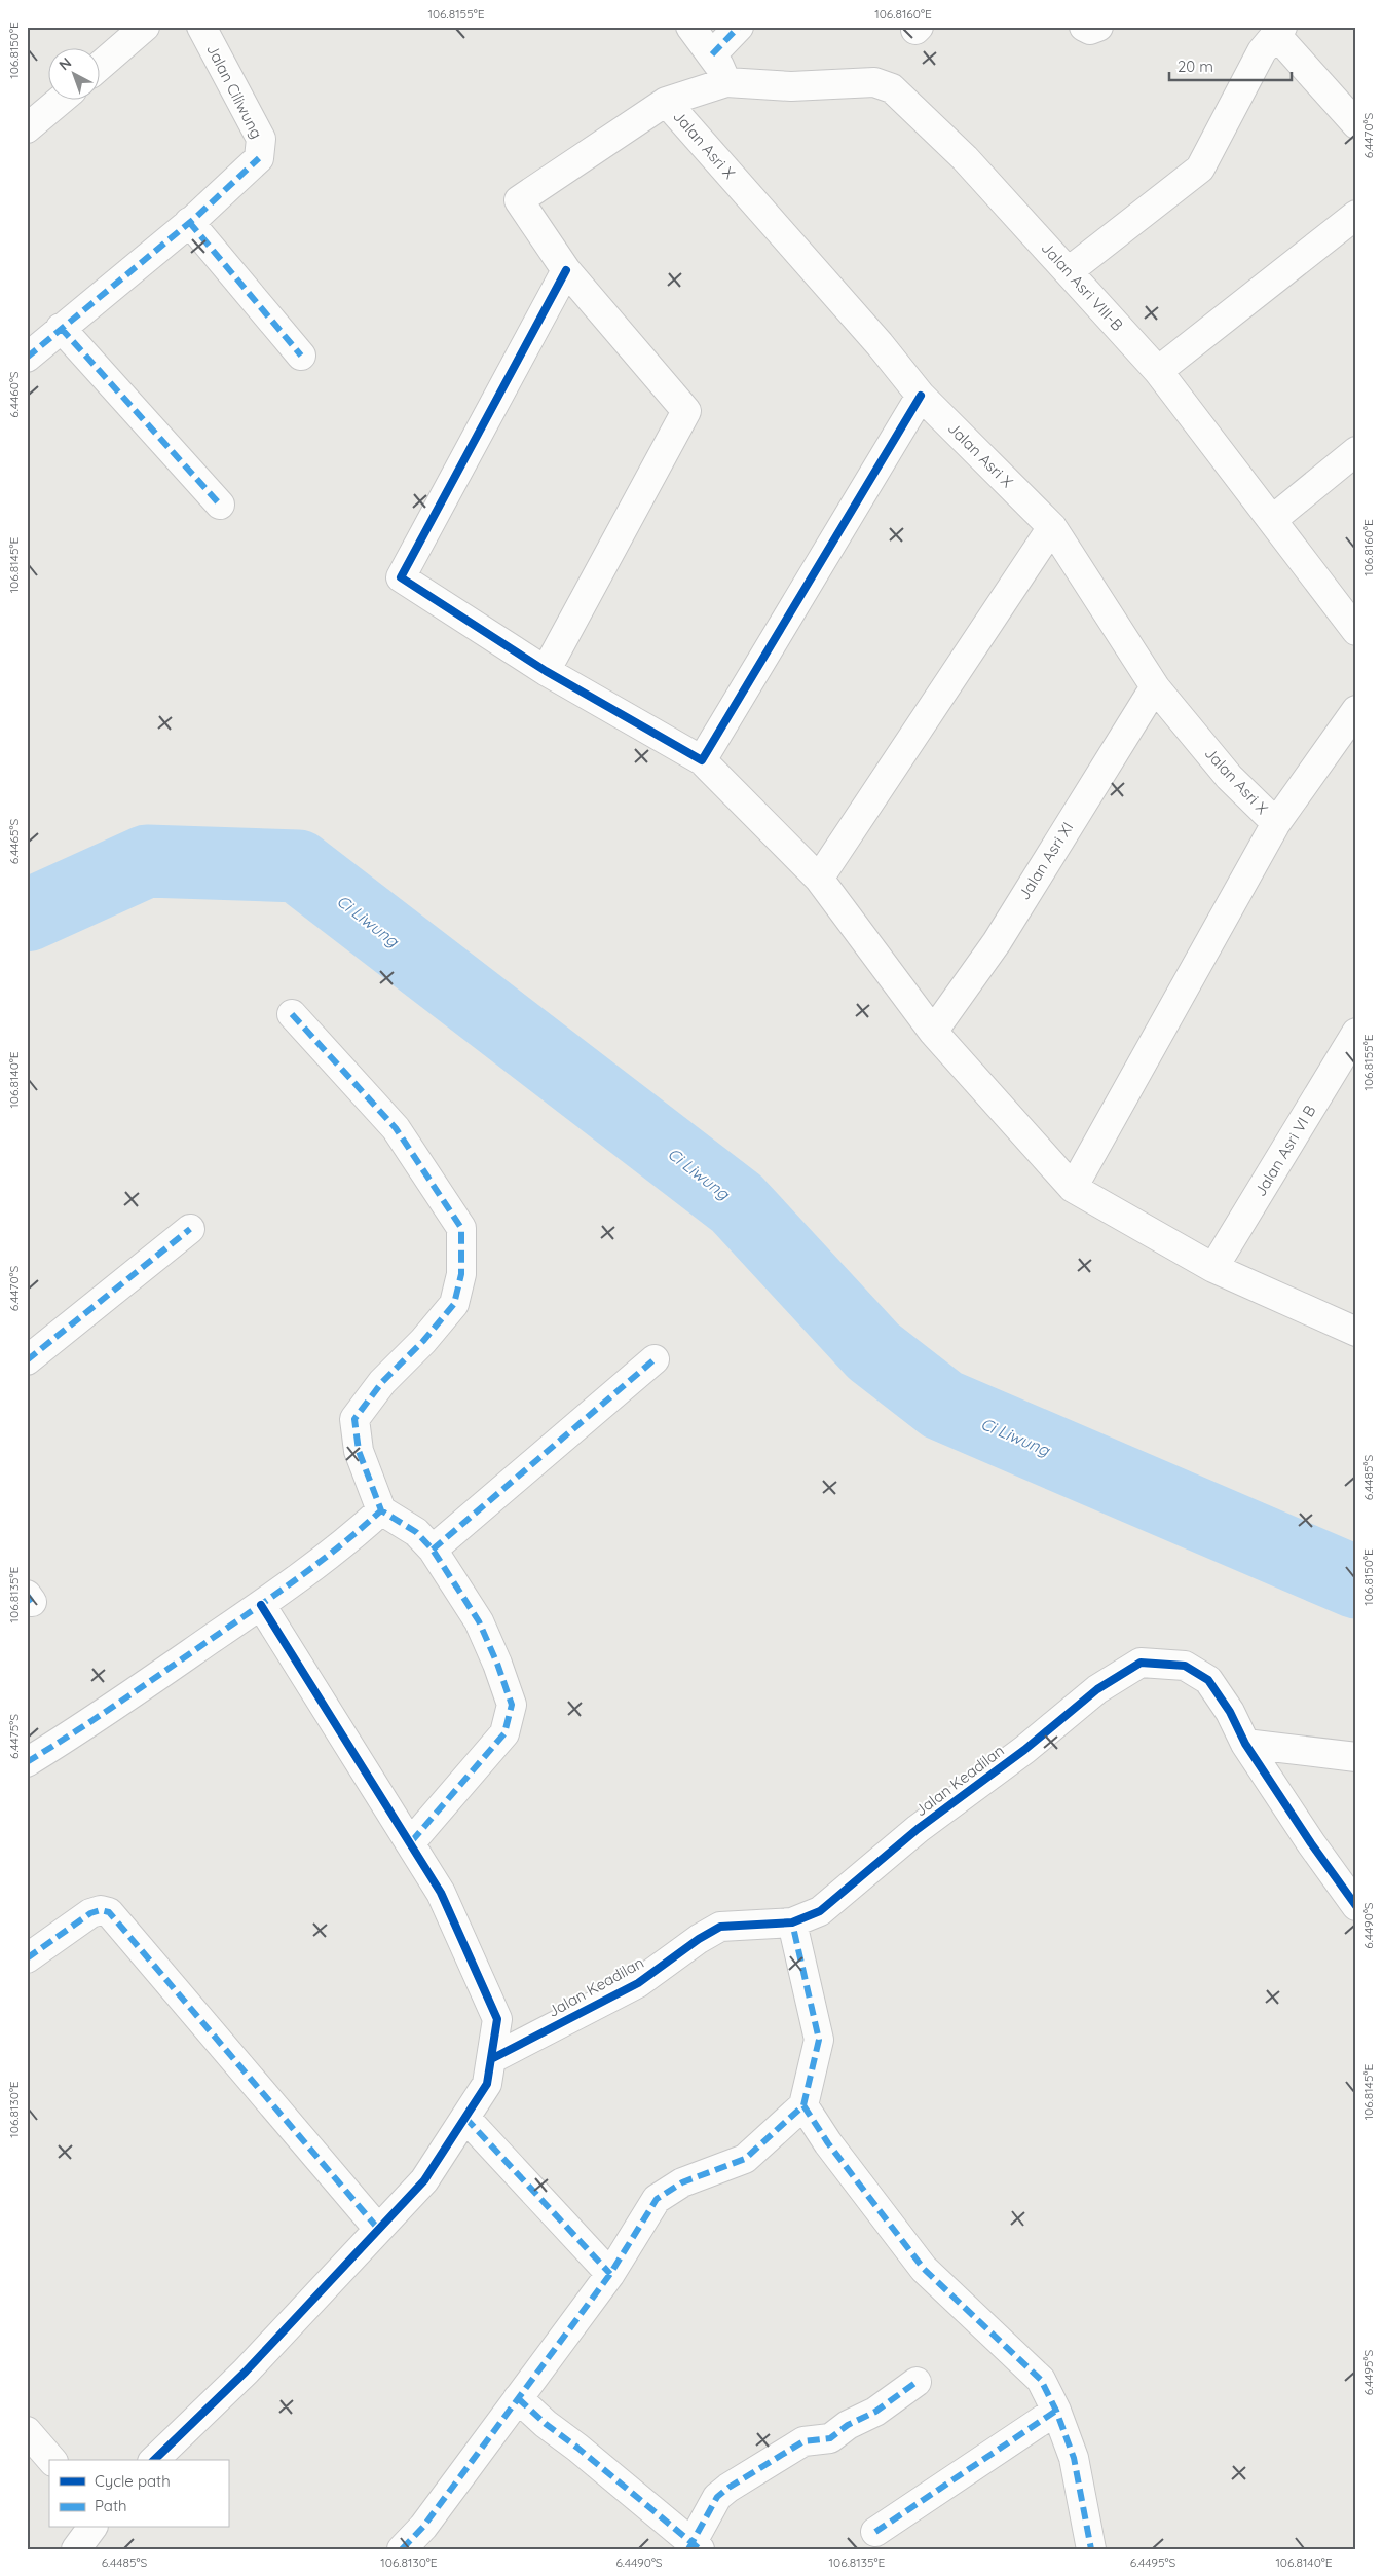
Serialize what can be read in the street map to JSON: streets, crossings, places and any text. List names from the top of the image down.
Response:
{
  "streets": {
    "street": [
      "Jalan Ciliwung",
      "Jalan Asri X",
      "Jalan Asri VIII-B",
      "Jalan Asri XI",
      "Jalan Asri VI B",
      "Jalan Keadilan"
    ]
  },
  "crossings": [
    ["Jalan Asri X", "Jalan Asri XI"]
  ],
  "water": ["Ci Liwung"],
  "legend": ["Cycle path", "Path"],
  "scale_bar": "20 m",
  "north": "top left",
  "coordinates": [
    "106.8155°E",
    "106.8160°E",
    "106.8150°E",
    "6.4470°S",
    "6.4460°S",
    "106.8145°E",
    "6.4465°S",
    "106.8140°E",
    "6.4485°S",
    "106.8135°E",
    "6.4475°S",
    "6.4490°S",
    "106.8130°E",
    "6.4495°S"
  ]
}
